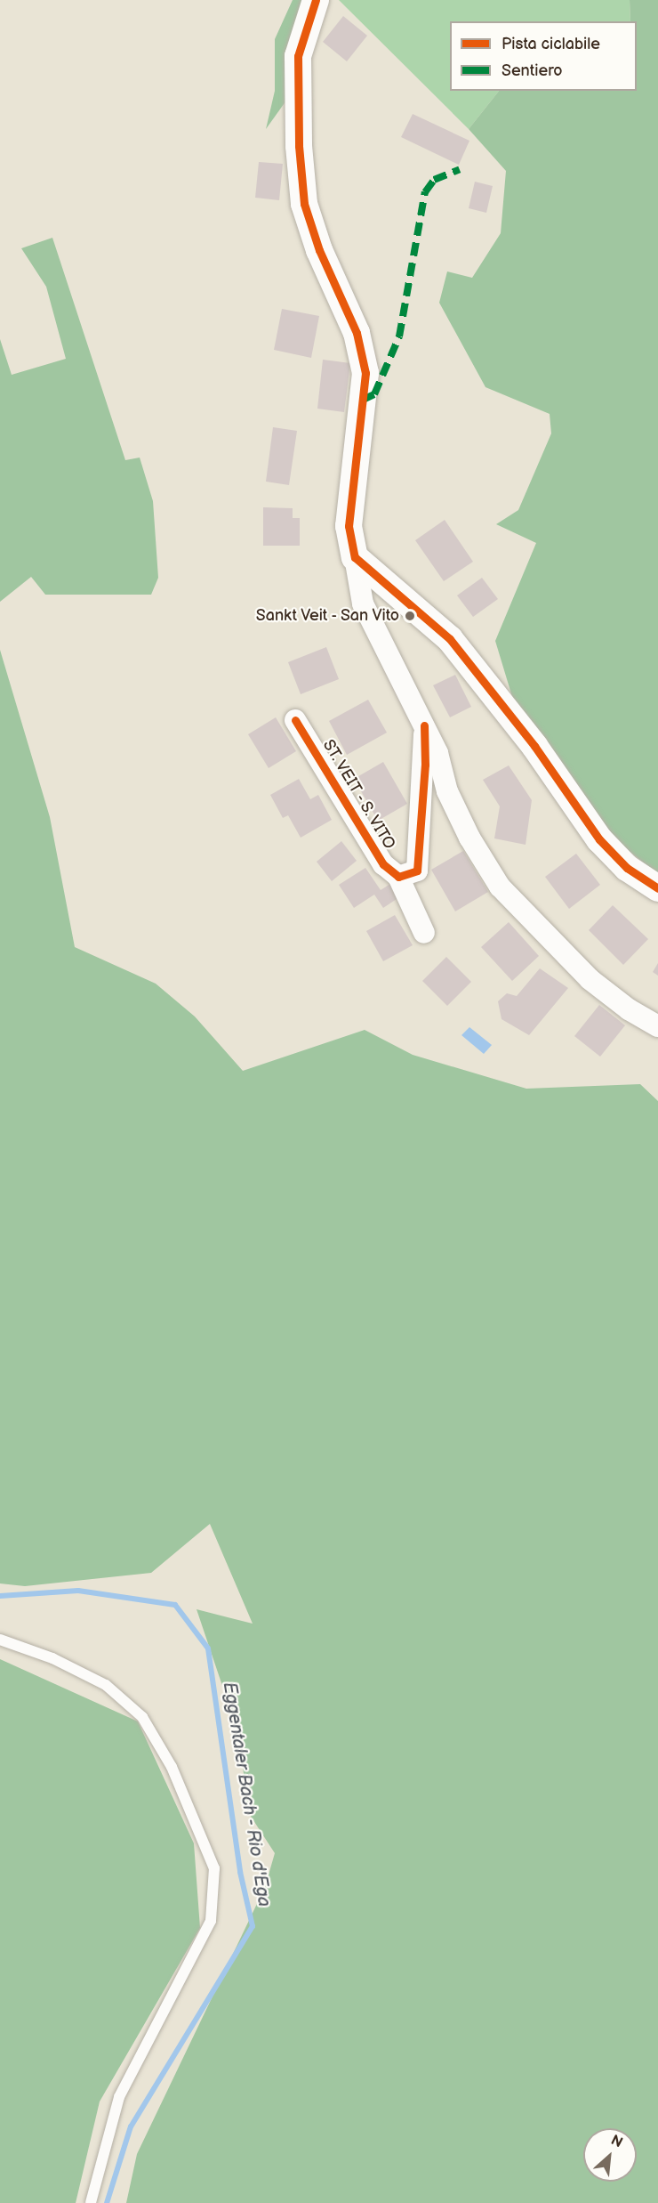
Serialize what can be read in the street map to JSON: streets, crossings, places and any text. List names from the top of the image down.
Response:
{
  "streets": {
    "street": ["ST. VEIT - S. VITO"]
  },
  "water": ["Eggentaler Bach - Rio d'Ega"],
  "places": ["Sankt Veit - San Vito"],
  "legend": ["Pista ciclabile", "Sentiero"],
  "north": "top right"
}
